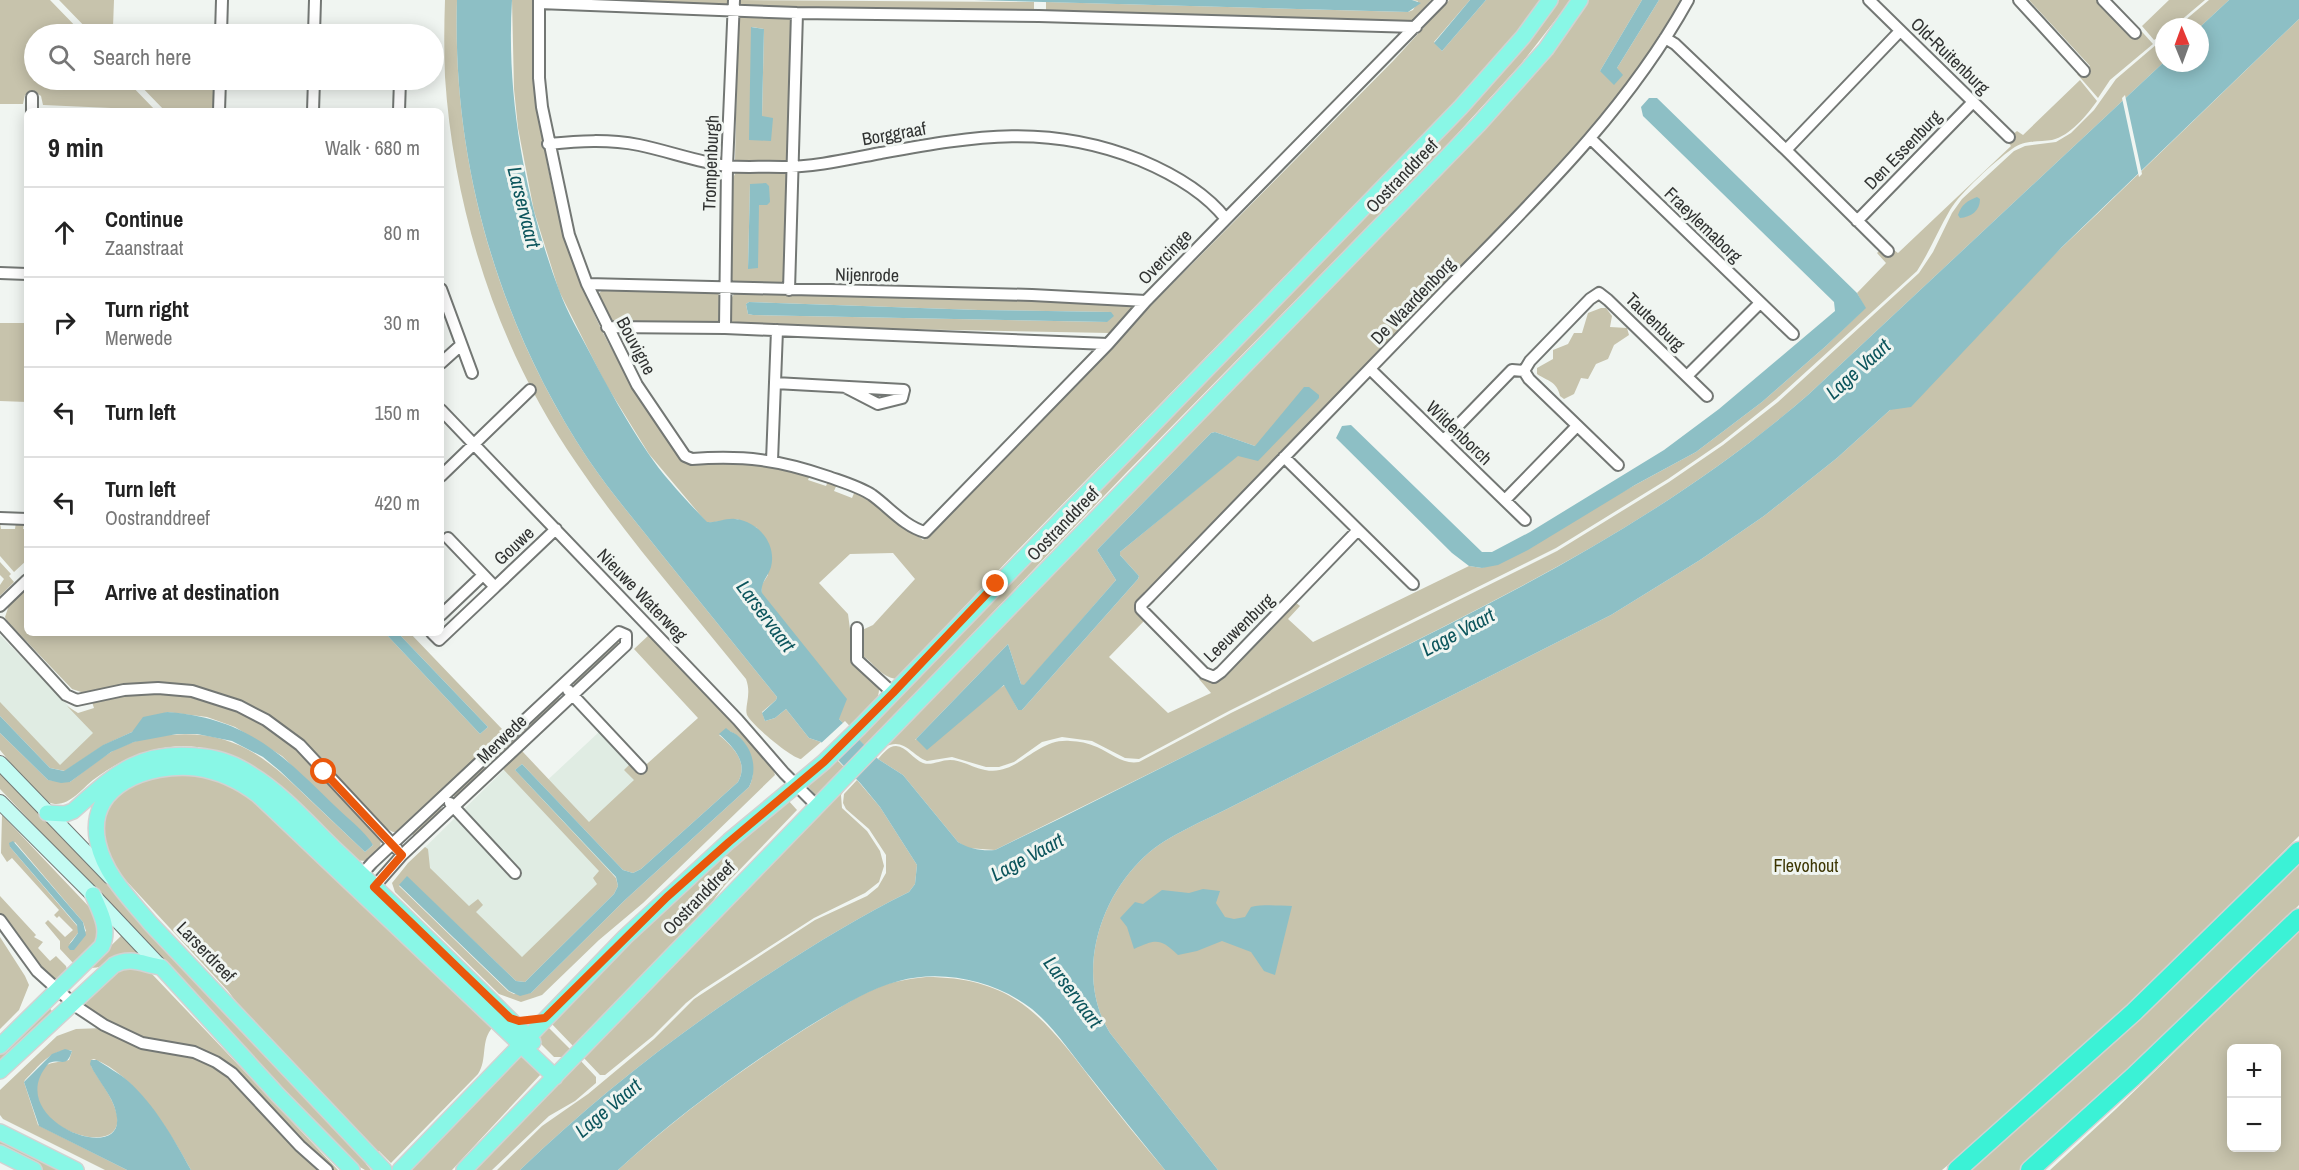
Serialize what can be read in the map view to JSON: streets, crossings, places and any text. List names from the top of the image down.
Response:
{
  "streets": {
    "main road": ["Oostranddreef", "Larserdreef"],
    "street": [
      "Old-Ruitenburg",
      "Borggraaf",
      "Den Essenburg",
      "Trompenburgh",
      "Fraeylemaborg",
      "Overcinge",
      "Nijenrode",
      "De Waardenborg",
      "Tautenburg",
      "Bouvigne",
      "Wildenborch",
      "Gouwe",
      "Nieuwe Waterweg",
      "Leeuwenburg",
      "Merwede"
    ]
  },
  "crossings": [
    ["Old-Ruitenburg", "Den Essenburg"],
    ["Borggraaf", "Trompenburgh"],
    ["Borggraaf", "Overcinge"],
    ["Borggraaf", "Bouvigne"],
    ["Trompenburgh", "Nijenrode"],
    ["Oostranddreef", "Nieuwe Waterweg"],
    ["Fraeylemaborg", "De Waardenborg"],
    ["Fraeylemaborg", "Tautenburg"],
    ["Overcinge", "Nijenrode"],
    ["Overcinge", "Bouvigne"],
    ["Nijenrode", "Bouvigne"],
    ["De Waardenborg", "Wildenborch"],
    ["De Waardenborg", "Leeuwenburg"],
    ["Tautenburg", "Wildenborch"],
    ["Gouwe", "Nieuwe Waterweg"]
  ],
  "water": ["Larservaart", "Lage Vaart"],
  "parks": ["Flevohout"],
  "north": "top",
  "page": {
    "search": "Search here",
    "heading": ["9 min", "Walk · 680 m"],
    "list": [
      ["Continue", "Zaanstraat", "80 m"],
      ["Turn right", "Merwede", "30 m"],
      ["Turn left", "150 m"],
      ["Turn left", "Oostranddreef", "420 m"],
      "Arrive at destination"
    ],
    "map_buttons": ["+", "−"]
  }
}
